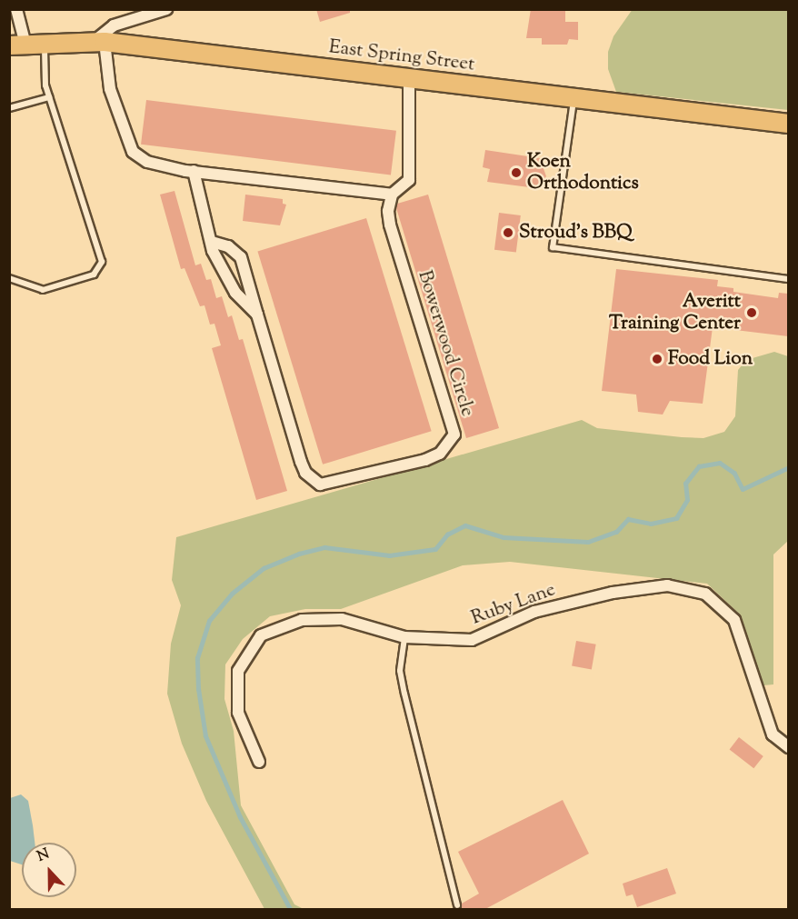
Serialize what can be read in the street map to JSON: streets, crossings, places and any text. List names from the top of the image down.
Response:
{
  "streets": {
    "main road": ["East Spring Street"],
    "street": ["Bowerwood Circle", "Ruby Lane"]
  },
  "places": [
    "Koen Orthodontics",
    "Stroud's BBQ",
    "Averitt Training Center",
    "Food Lion"
  ],
  "north": "top"
}
